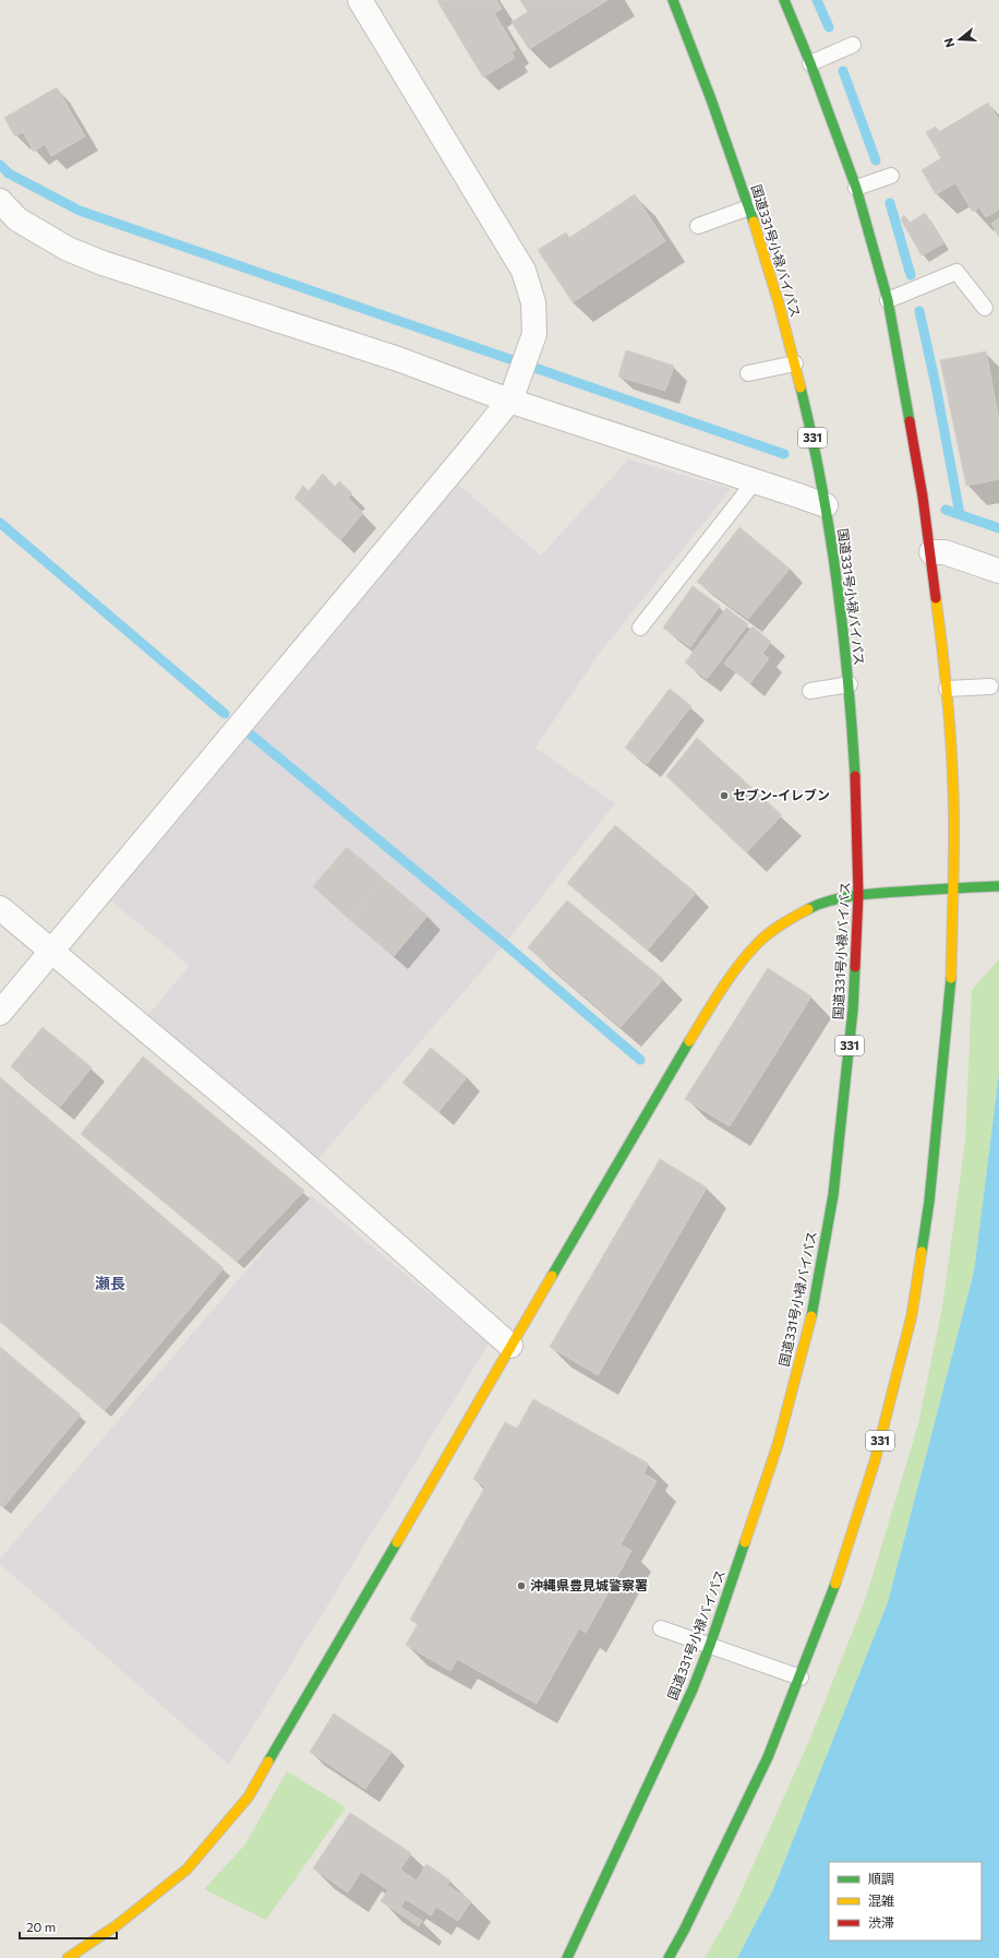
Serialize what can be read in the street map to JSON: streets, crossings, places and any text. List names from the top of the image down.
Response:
{
  "streets": {
    "main road": ["国道331号小禄バイパス", "331"]
  },
  "districts": ["瀬長"],
  "places": ["セブン-イレブン", "沖縄県豊見城警察署"],
  "legend": ["順調", "混雑", "渋滞"],
  "scale_bar": "20 m",
  "north": "left"
}
